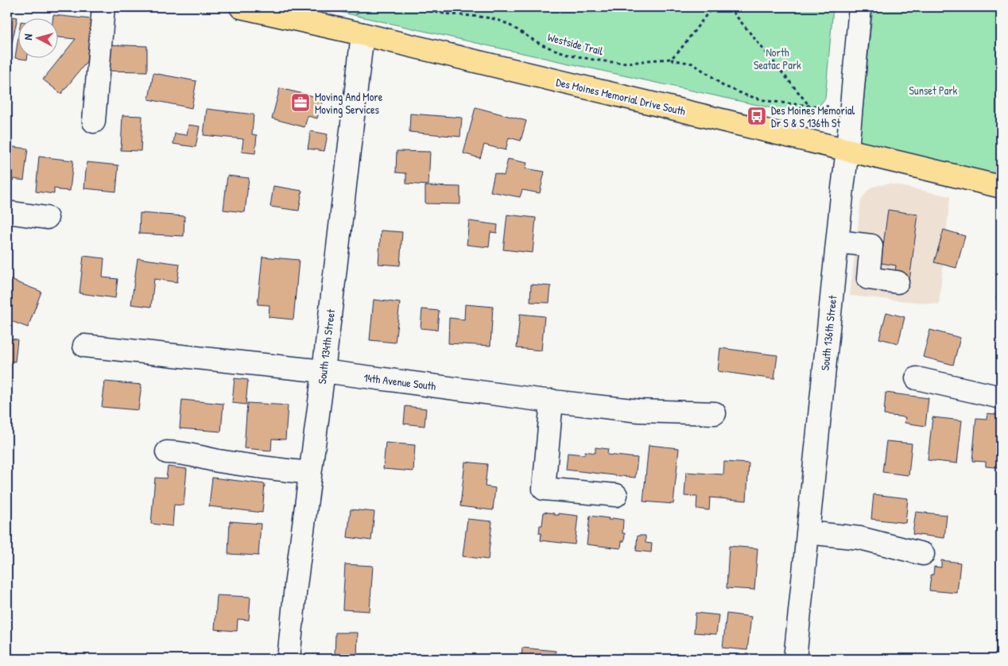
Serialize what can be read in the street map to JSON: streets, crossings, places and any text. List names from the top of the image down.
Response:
{
  "streets": {
    "main road": ["Des Moines Memorial Drive South"],
    "street": ["South 136th Street", "South 134th Street", "14th Avenue South"],
    "path": ["Westside Trail"]
  },
  "crossings": [
    ["Des Moines Memorial Drive South", "South 136th Street"],
    ["Des Moines Memorial Drive South", "South 134th Street"],
    ["South 134th Street", "14th Avenue South"]
  ],
  "parks": ["North Seatac Park", "Sunset Park"],
  "places": {
    "office": ["Moving And More Moving Services"],
    "bus stop": ["Des Moines Memorial Dr S & S 136th St"]
  },
  "north": "left"
}
